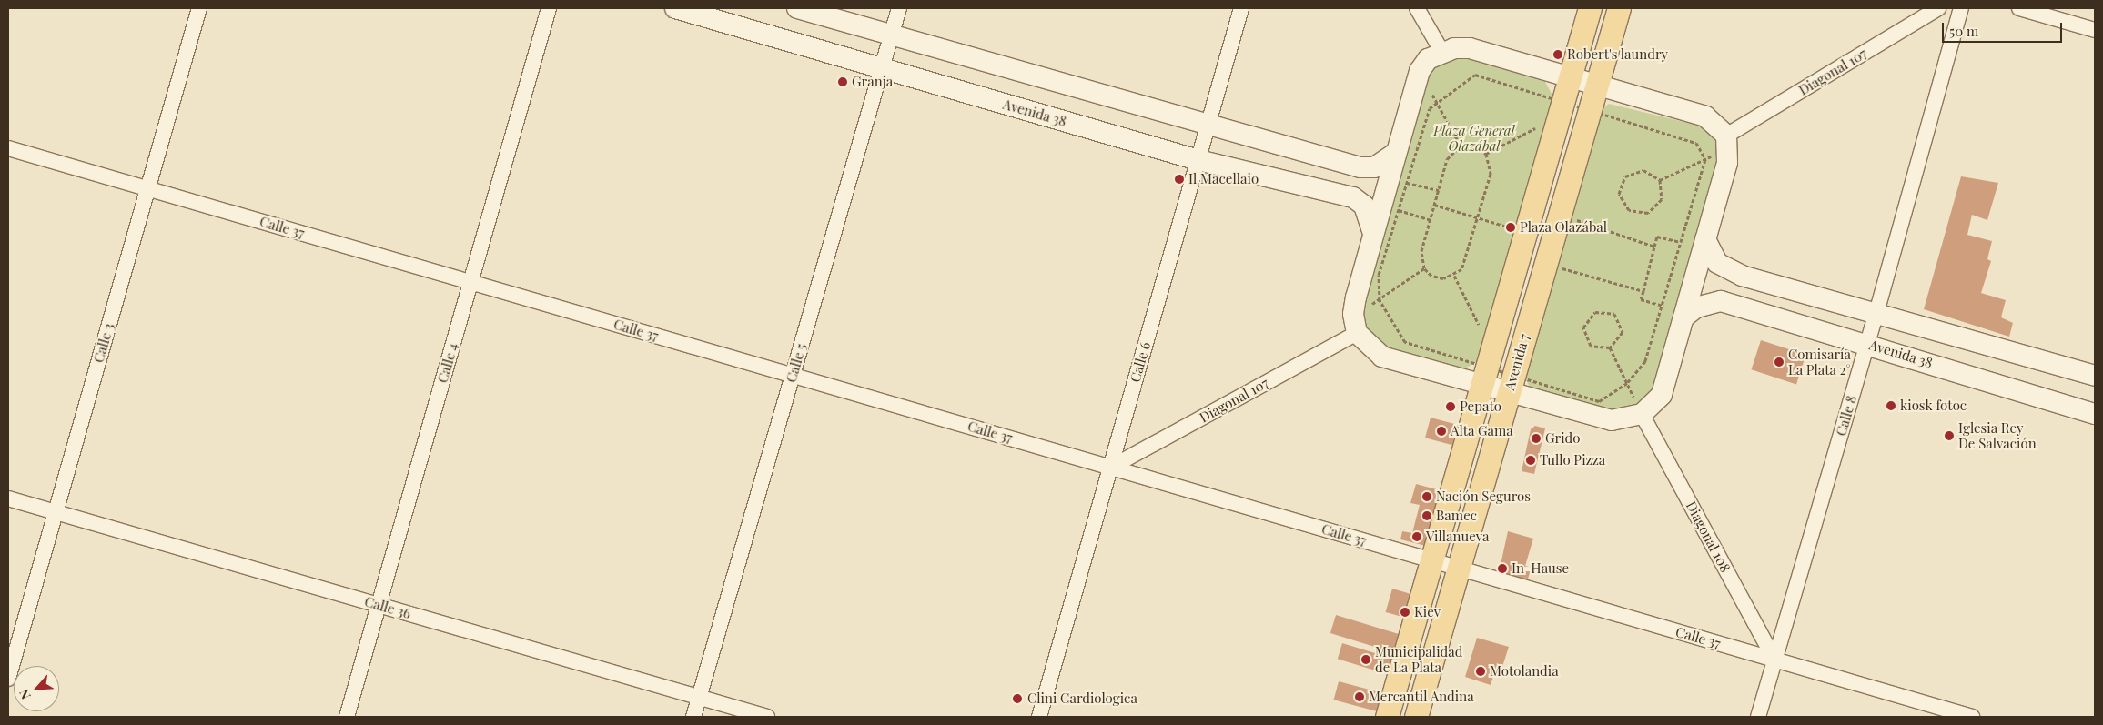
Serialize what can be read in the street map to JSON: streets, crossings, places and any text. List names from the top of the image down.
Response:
{
  "streets": {
    "main road": ["Avenida 38", "Avenida 7"],
    "street": [
      "Diagonal 107",
      "Calle 37",
      "Calle 3",
      "Calle 6",
      "Calle 4",
      "Calle 5",
      "Calle 8",
      "Diagonal 108",
      "Calle 36"
    ]
  },
  "crossings": [
    ["Diagonal 107", "Calle 37"],
    ["Diagonal 107", "Calle 6"],
    ["Avenida 38", "Calle 6"],
    ["Avenida 38", "Calle 5"],
    ["Avenida 38", "Calle 8"],
    ["Calle 37", "Calle 3"],
    ["Calle 37", "Calle 6"],
    ["Calle 37", "Avenida 7"],
    ["Calle 37", "Calle 4"],
    ["Calle 37", "Calle 5"],
    ["Calle 37", "Calle 8"],
    ["Calle 37", "Diagonal 108"],
    ["Calle 3", "Calle 36"],
    ["Calle 4", "Calle 36"],
    ["Calle 5", "Calle 36"],
    ["Calle 8", "Diagonal 108"]
  ],
  "parks": ["Plaza General Olazábal"],
  "places": [
    "Robert's laundry",
    "Granja",
    "Il Macellaio",
    "Plaza Olazábal",
    "Comisaría La Plata 2°",
    "kiosk fotoc",
    "Pepato",
    "Alta Gama",
    "Iglesia Rey De Salvación",
    "Grido",
    "Tullo Pizza",
    "Nación Seguros",
    "Bamec",
    "Villanueva",
    "In-Hause",
    "Kiev",
    "Municipalidad de La Plata",
    "Motolandia",
    "Mercantil Andina",
    "Clini Cardiologica"
  ],
  "scale_bar": "50 m",
  "north": "bottom left"
}
